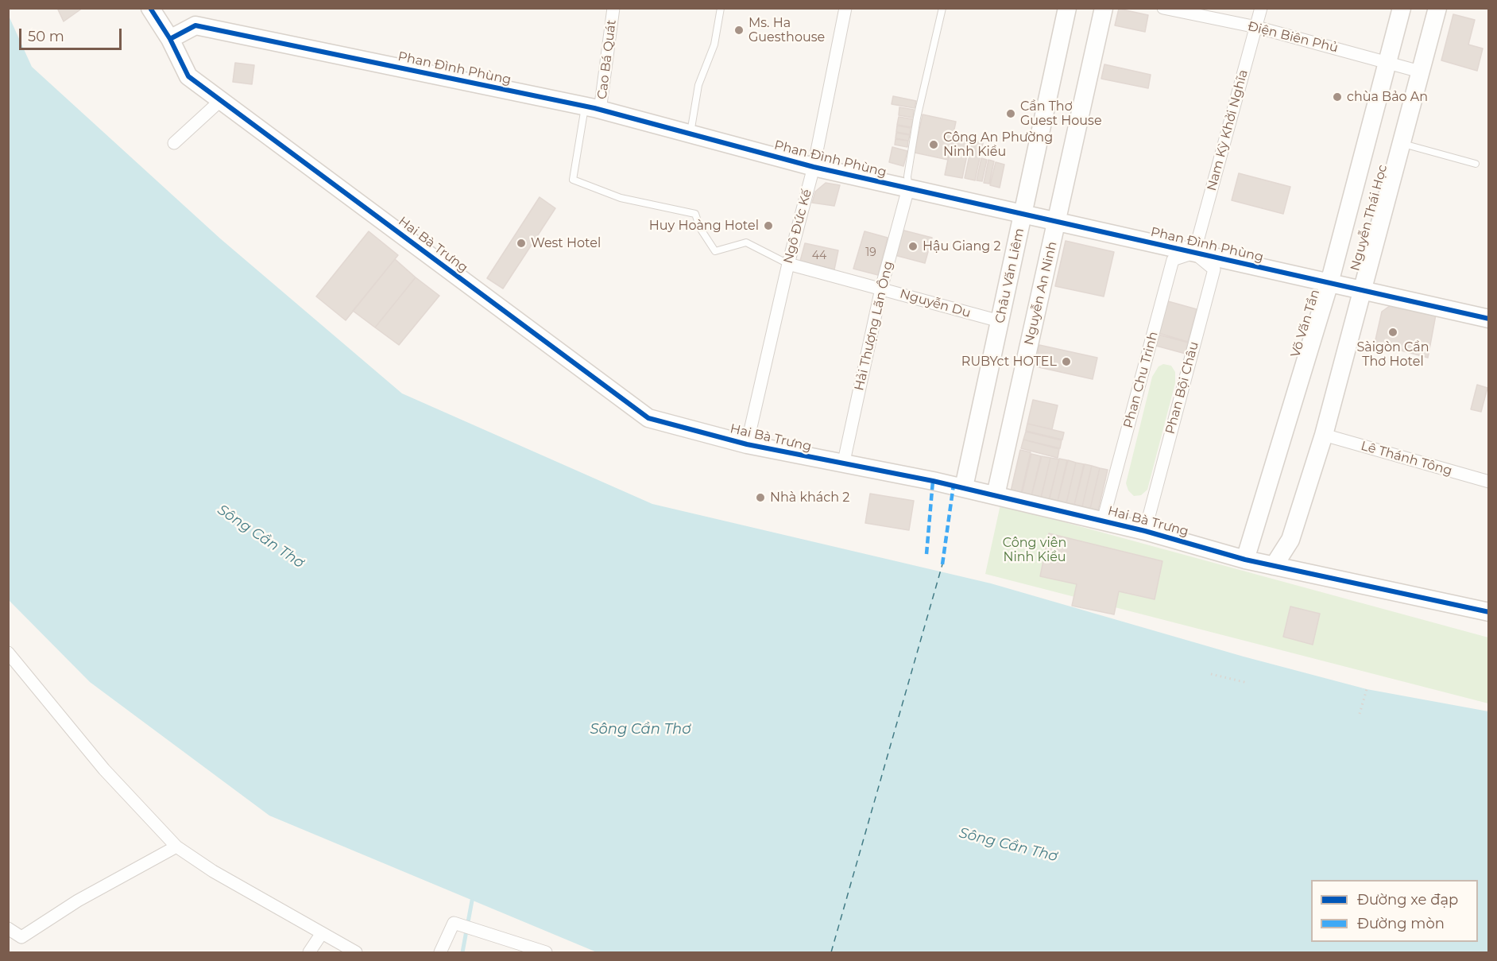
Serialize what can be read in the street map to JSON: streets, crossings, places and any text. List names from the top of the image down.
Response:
{
  "streets": {
    "street": [
      "Điện Biên Phủ",
      "Cao Bá Quát",
      "Phan Đình Phùng",
      "Nam Kỳ Khởi Nghĩa",
      "Nguyễn Thái Học",
      "Ngô Đức Kế",
      "Hai Bà Trưng",
      "Châu Văn Liêm",
      "Nguyễn An Ninh",
      "Nguyễn Du",
      "Võ Văn Tần",
      "Hải Thượng Lãn Ông",
      "Phan Chu Trinh",
      "Phan Bội Châu",
      "Lê Thánh Tông"
    ]
  },
  "crossings": [
    ["Điện Biên Phủ", "Nam Kỳ Khởi Nghĩa"],
    ["Điện Biên Phủ", "Nguyễn Thái Học"],
    ["Điện Biên Phủ", "Võ Văn Tần"],
    ["Cao Bá Quát", "Phan Đình Phùng"],
    ["Phan Đình Phùng", "Nam Kỳ Khởi Nghĩa"],
    ["Phan Đình Phùng", "Nguyễn Thái Học"],
    ["Phan Đình Phùng", "Ngô Đức Kế"],
    ["Phan Đình Phùng", "Hai Bà Trưng"],
    ["Phan Đình Phùng", "Châu Văn Liêm"],
    ["Phan Đình Phùng", "Nguyễn An Ninh"],
    ["Phan Đình Phùng", "Võ Văn Tần"],
    ["Phan Đình Phùng", "Hải Thượng Lãn Ông"],
    ["Phan Đình Phùng", "Phan Chu Trinh"],
    ["Phan Đình Phùng", "Phan Bội Châu"],
    ["Nam Kỳ Khởi Nghĩa", "Phan Chu Trinh"],
    ["Nam Kỳ Khởi Nghĩa", "Phan Bội Châu"],
    ["Nguyễn Thái Học", "Hai Bà Trưng"],
    ["Nguyễn Thái Học", "Lê Thánh Tông"],
    ["Ngô Đức Kế", "Hai Bà Trưng"],
    ["Ngô Đức Kế", "Nguyễn Du"],
    ["Hai Bà Trưng", "Châu Văn Liêm"],
    ["Hai Bà Trưng", "Nguyễn An Ninh"],
    ["Hai Bà Trưng", "Võ Văn Tần"],
    ["Hai Bà Trưng", "Hải Thượng Lãn Ông"],
    ["Hai Bà Trưng", "Phan Chu Trinh"],
    ["Hai Bà Trưng", "Phan Bội Châu"],
    ["Châu Văn Liêm", "Nguyễn Du"],
    ["Nguyễn Du", "Hải Thượng Lãn Ông"],
    ["Phan Chu Trinh", "Phan Bội Châu"]
  ],
  "water": ["Sông Cần Thơ"],
  "parks": ["Công viên Ninh Kiều"],
  "places": [
    "Ms. Ha Guesthouse",
    "chùa Bảo An",
    "Cần Thơ Guest House",
    "Công An Phường Ninh Kiều",
    "Huy Hoàng Hotel",
    "West Hotel",
    "Hậu Giang 2",
    "Sàigòn Cần Thơ Hotel",
    "RUBYct HOTEL",
    "Nhà khách 2"
  ],
  "house_numbers": ["19", "44"],
  "legend": ["Đường xe đạp", "Đường mòn"],
  "scale_bar": "50 m"
}
